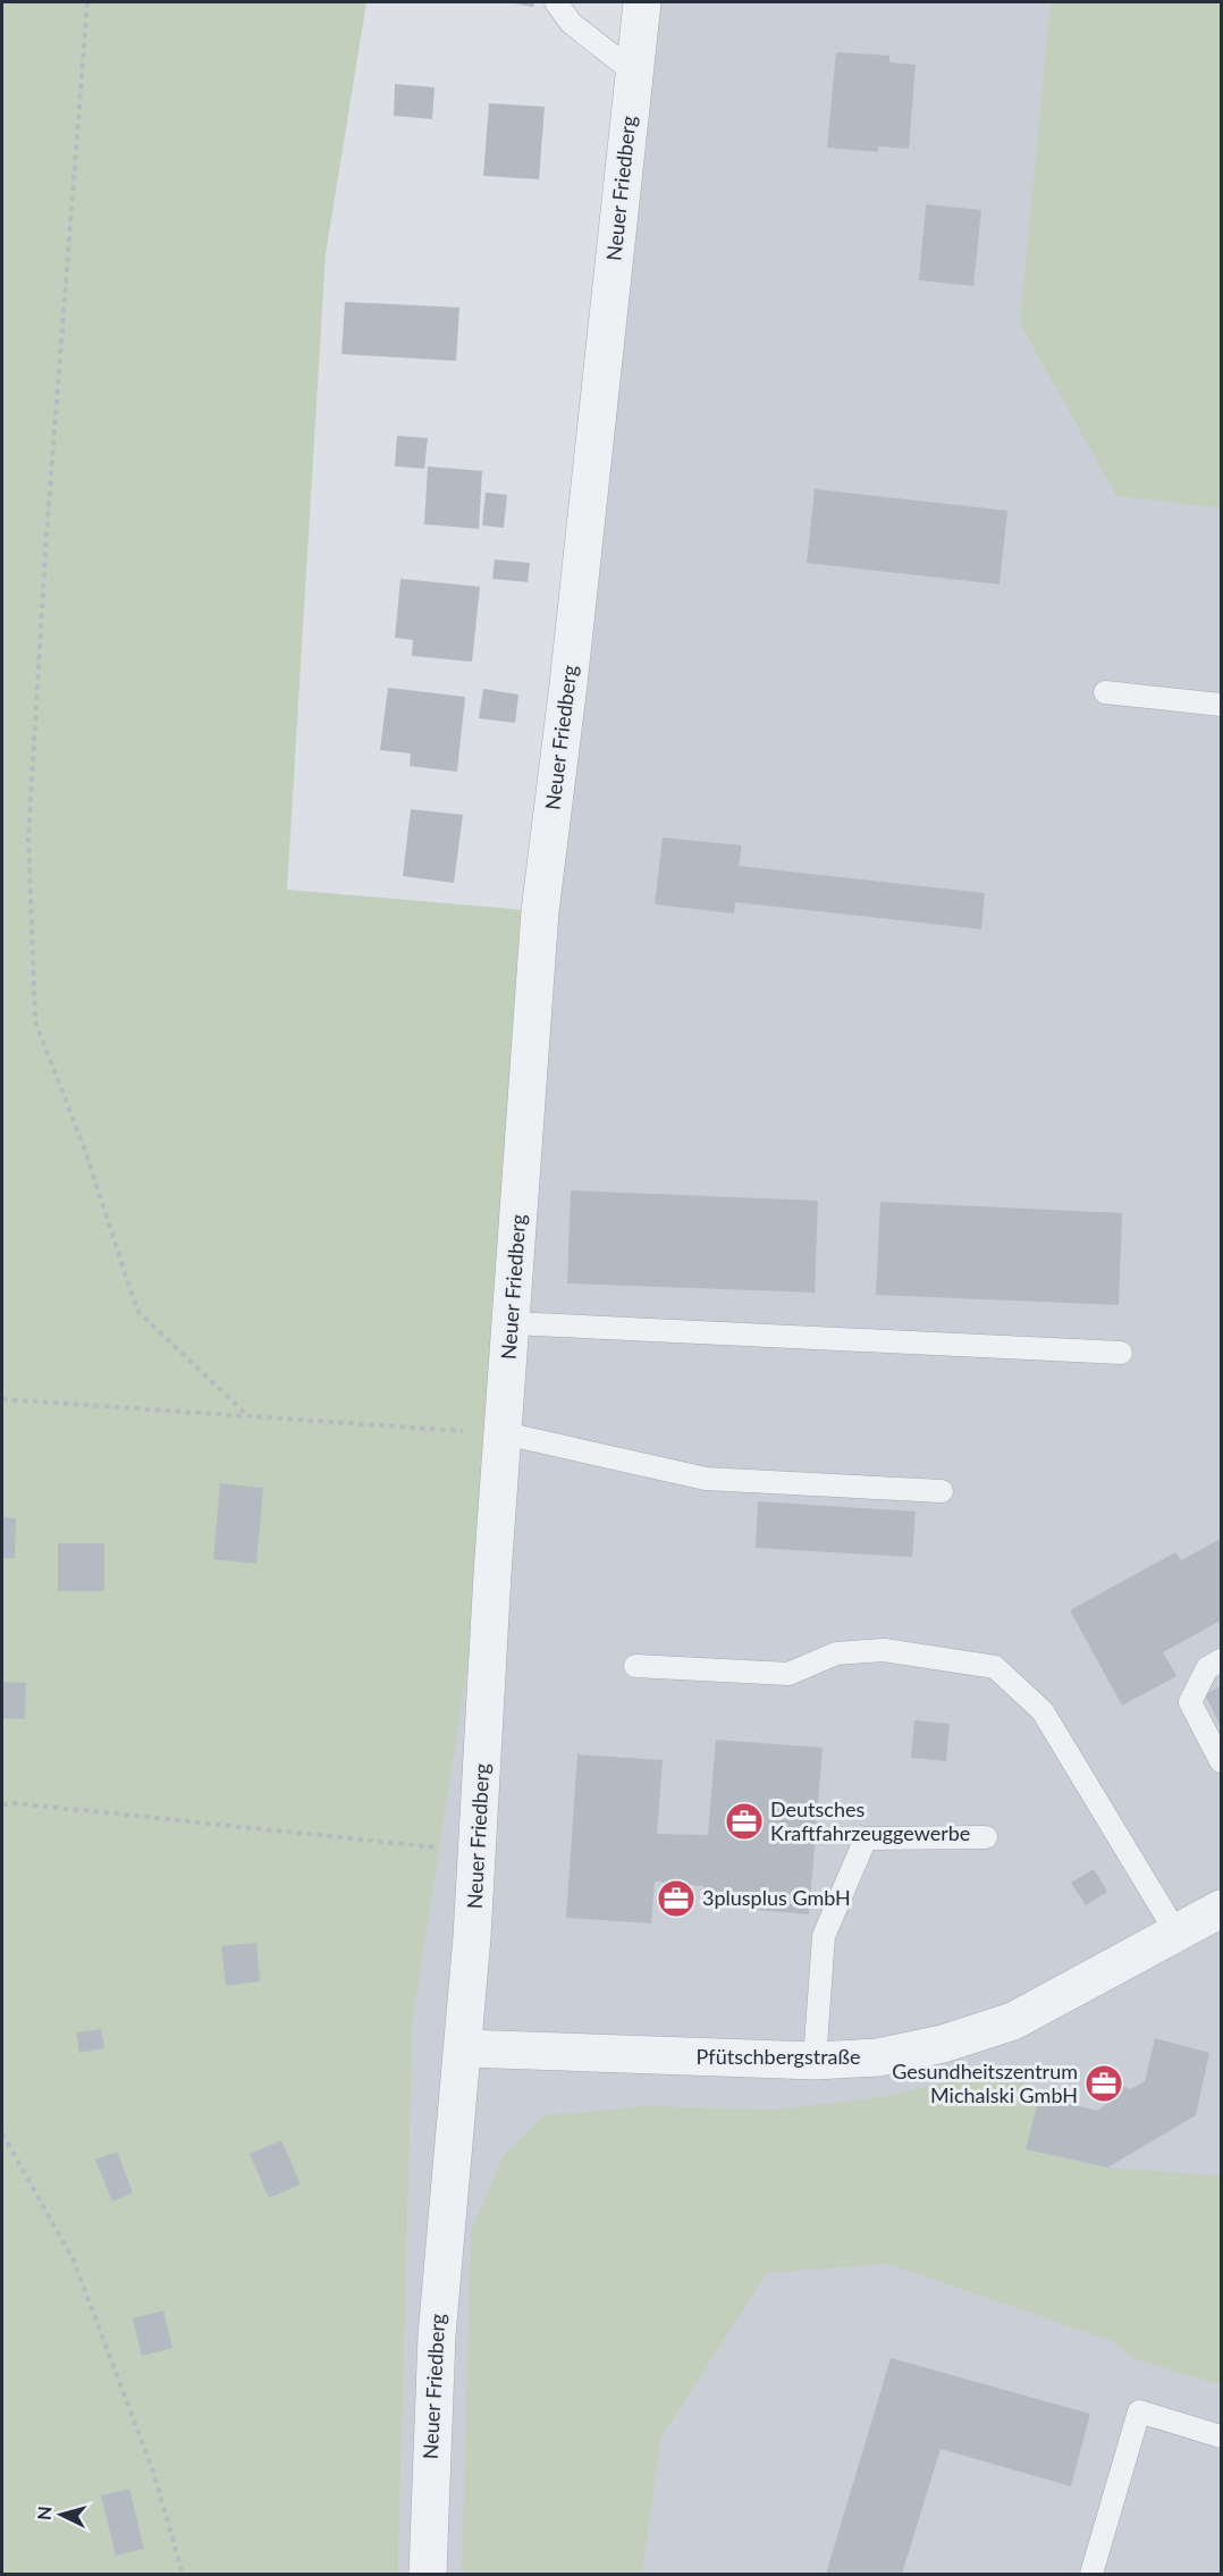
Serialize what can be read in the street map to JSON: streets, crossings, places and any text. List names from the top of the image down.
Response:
{
  "streets": {
    "street": ["Neuer Friedberg", "Pfütschbergstraße"]
  },
  "crossings": [
    ["Neuer Friedberg", "Pfütschbergstraße"]
  ],
  "places": {
    "office": ["Deutsches Kraftfahrzeuggewerbe", "3plusplus GmbH", "Gesundheitszentrum Michalski GmbH"]
  },
  "north": "left"
}
